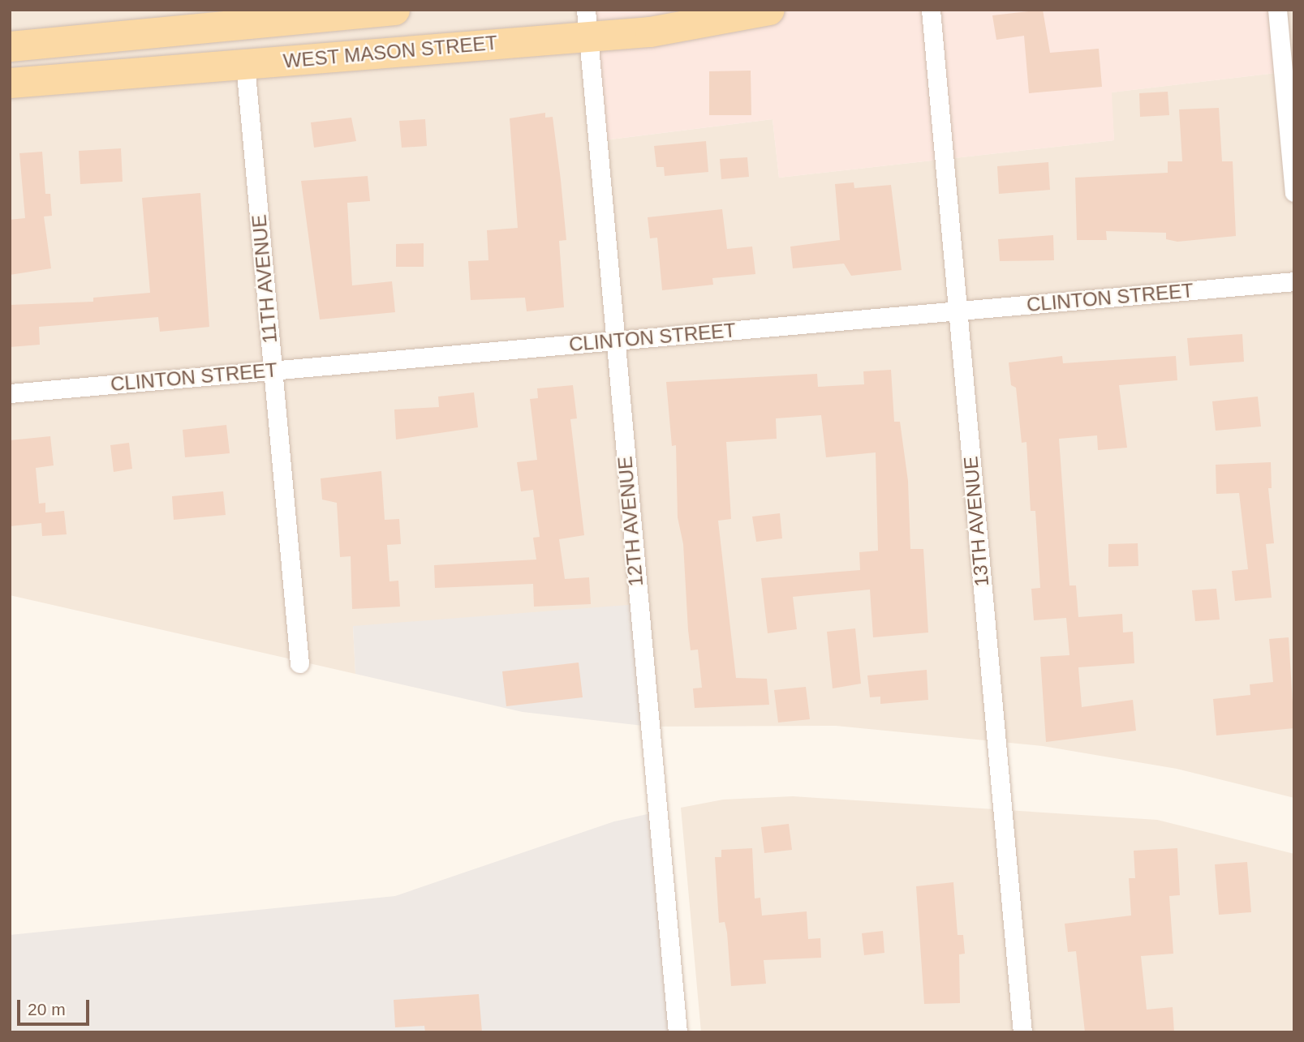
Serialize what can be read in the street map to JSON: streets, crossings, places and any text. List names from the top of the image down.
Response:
{
  "streets": {
    "main road": ["WEST MASON STREET"],
    "street": [
      "11TH AVENUE",
      "CLINTON STREET",
      "12TH AVENUE",
      "13TH AVENUE"
    ]
  },
  "crossings": [
    ["WEST MASON STREET", "11TH AVENUE"],
    ["WEST MASON STREET", "12TH AVENUE"],
    ["11TH AVENUE", "CLINTON STREET"],
    ["CLINTON STREET", "12TH AVENUE"],
    ["CLINTON STREET", "13TH AVENUE"]
  ],
  "scale_bar": "20 m"
}
